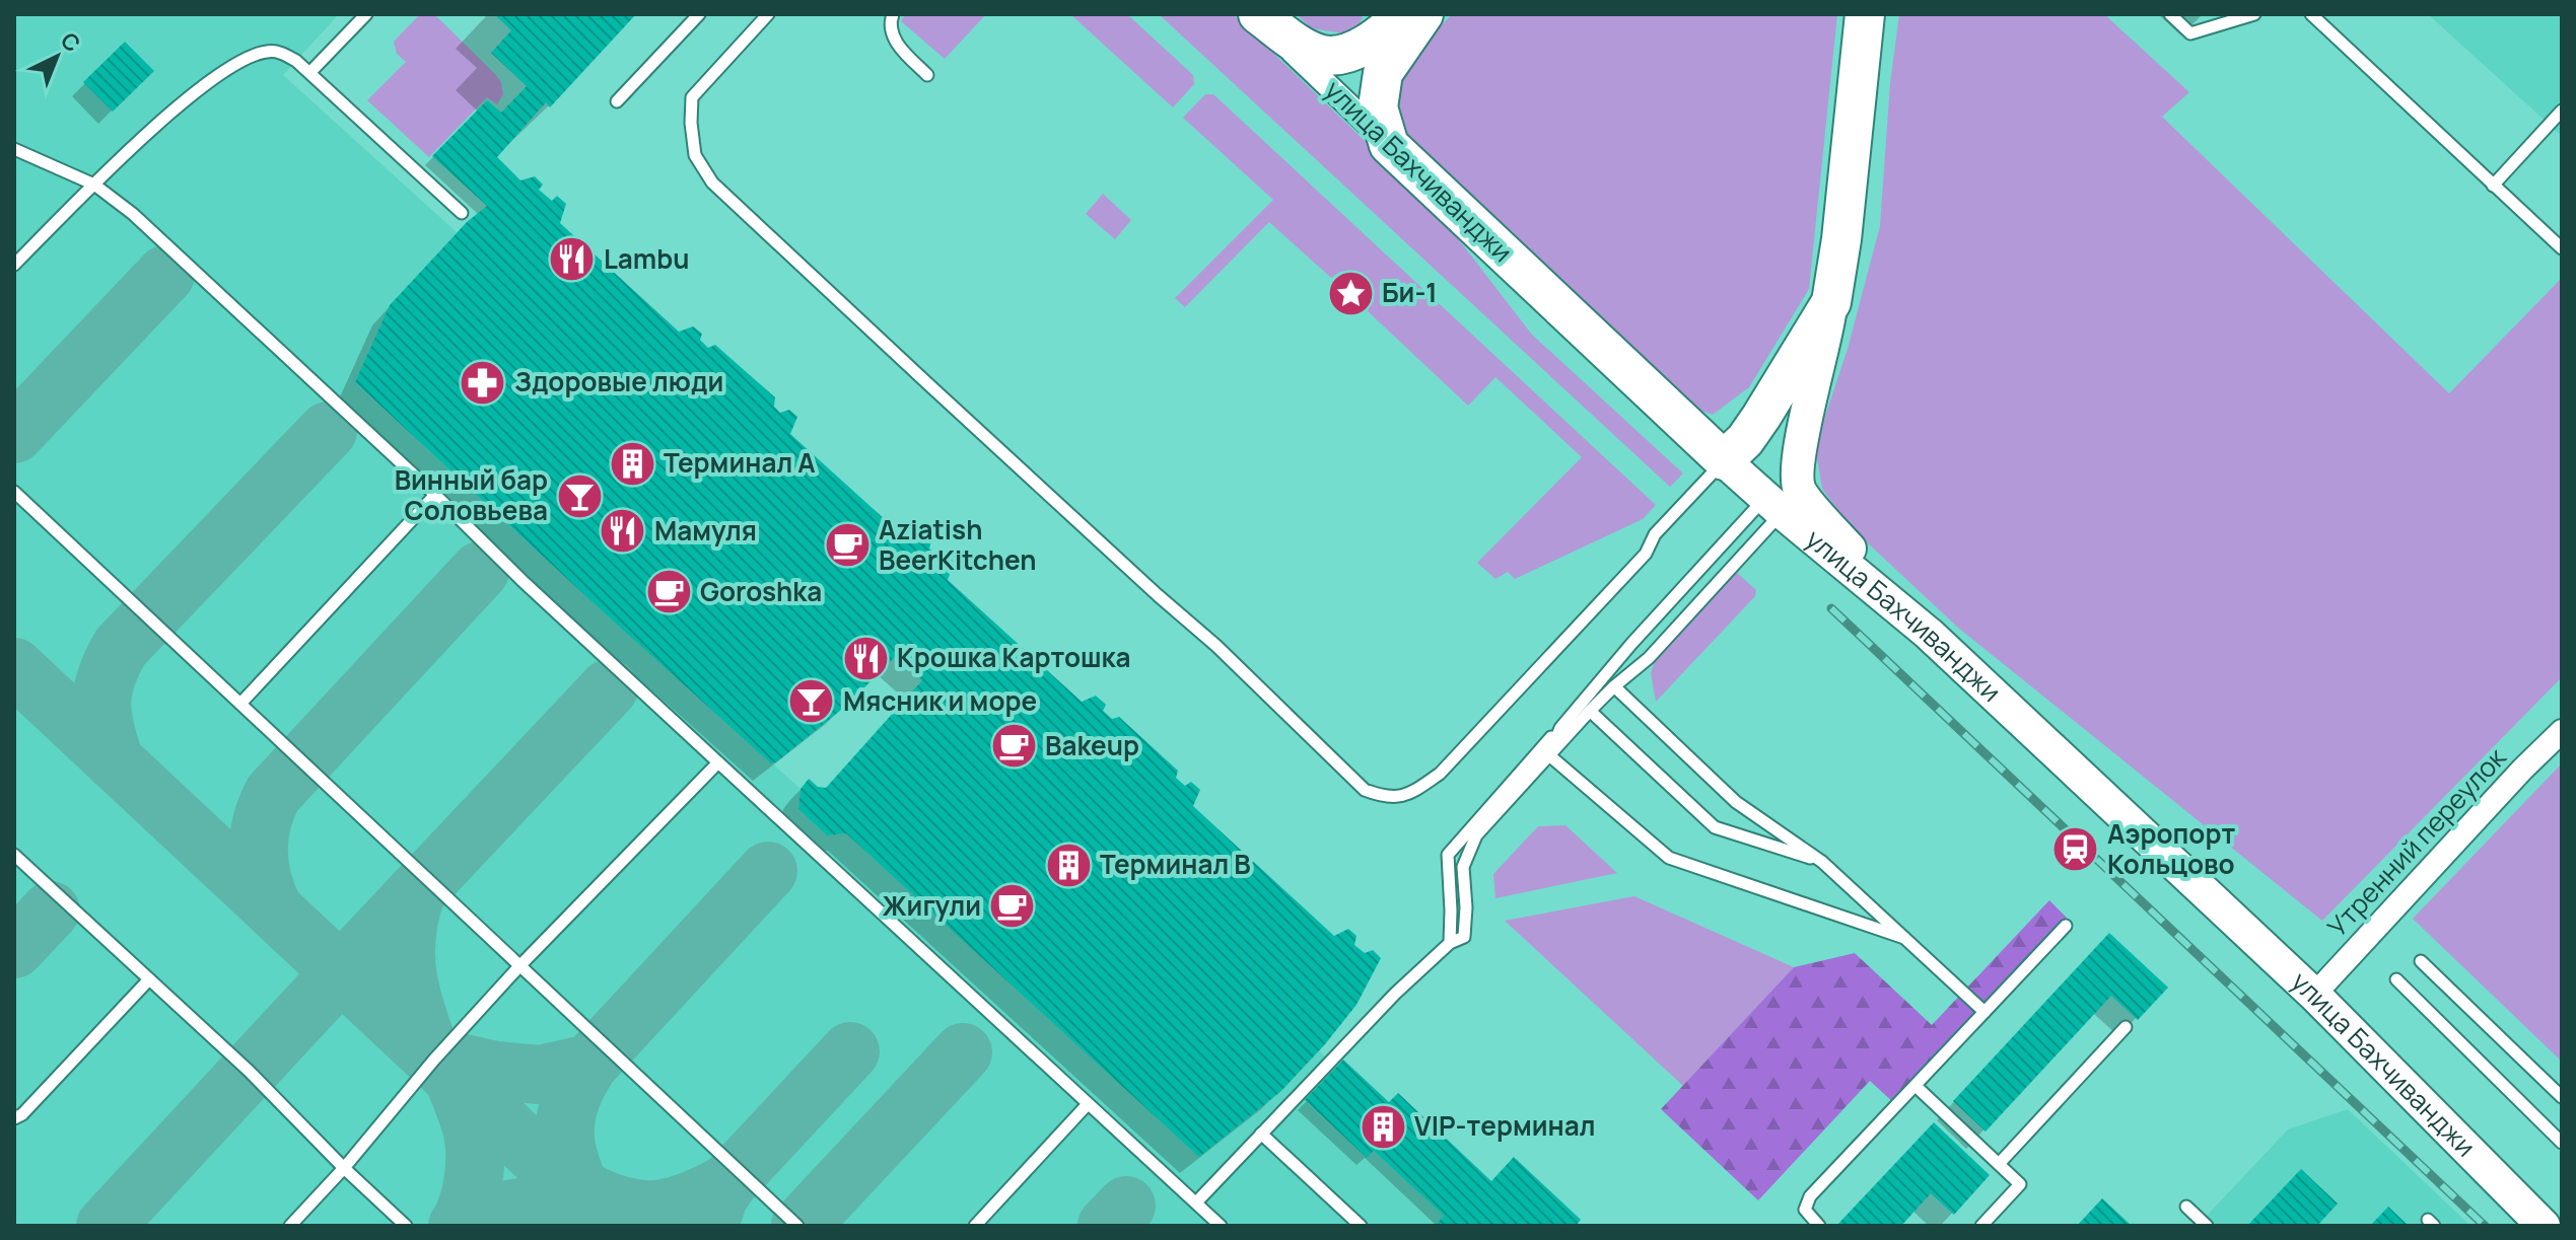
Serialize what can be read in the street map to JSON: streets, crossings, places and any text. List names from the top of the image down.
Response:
{
  "streets": {
    "highway": ["улица Бахчиванджи"],
    "street": ["Утренний переулок"]
  },
  "crossings": [
    ["улица Бахчиванджи", "Утренний переулок"]
  ],
  "places": {
    "restaurant": ["Lambu", "Мамуля", "Крошка Картошка"],
    "place": ["Би-1"],
    "pharmacy": ["Здоровые люди"],
    "building": ["Терминал А", "Терминал B", "VIP-терминал"],
    "bar": ["Винный бар Соловьева", "Мясник и море"],
    "cafe": [
      "Aziatish BeerKitchen",
      "Goroshka",
      "Bakeup",
      "Жигули"
    ],
    "station": ["Аэропорт Кольцово"]
  },
  "north": "top right"
}
